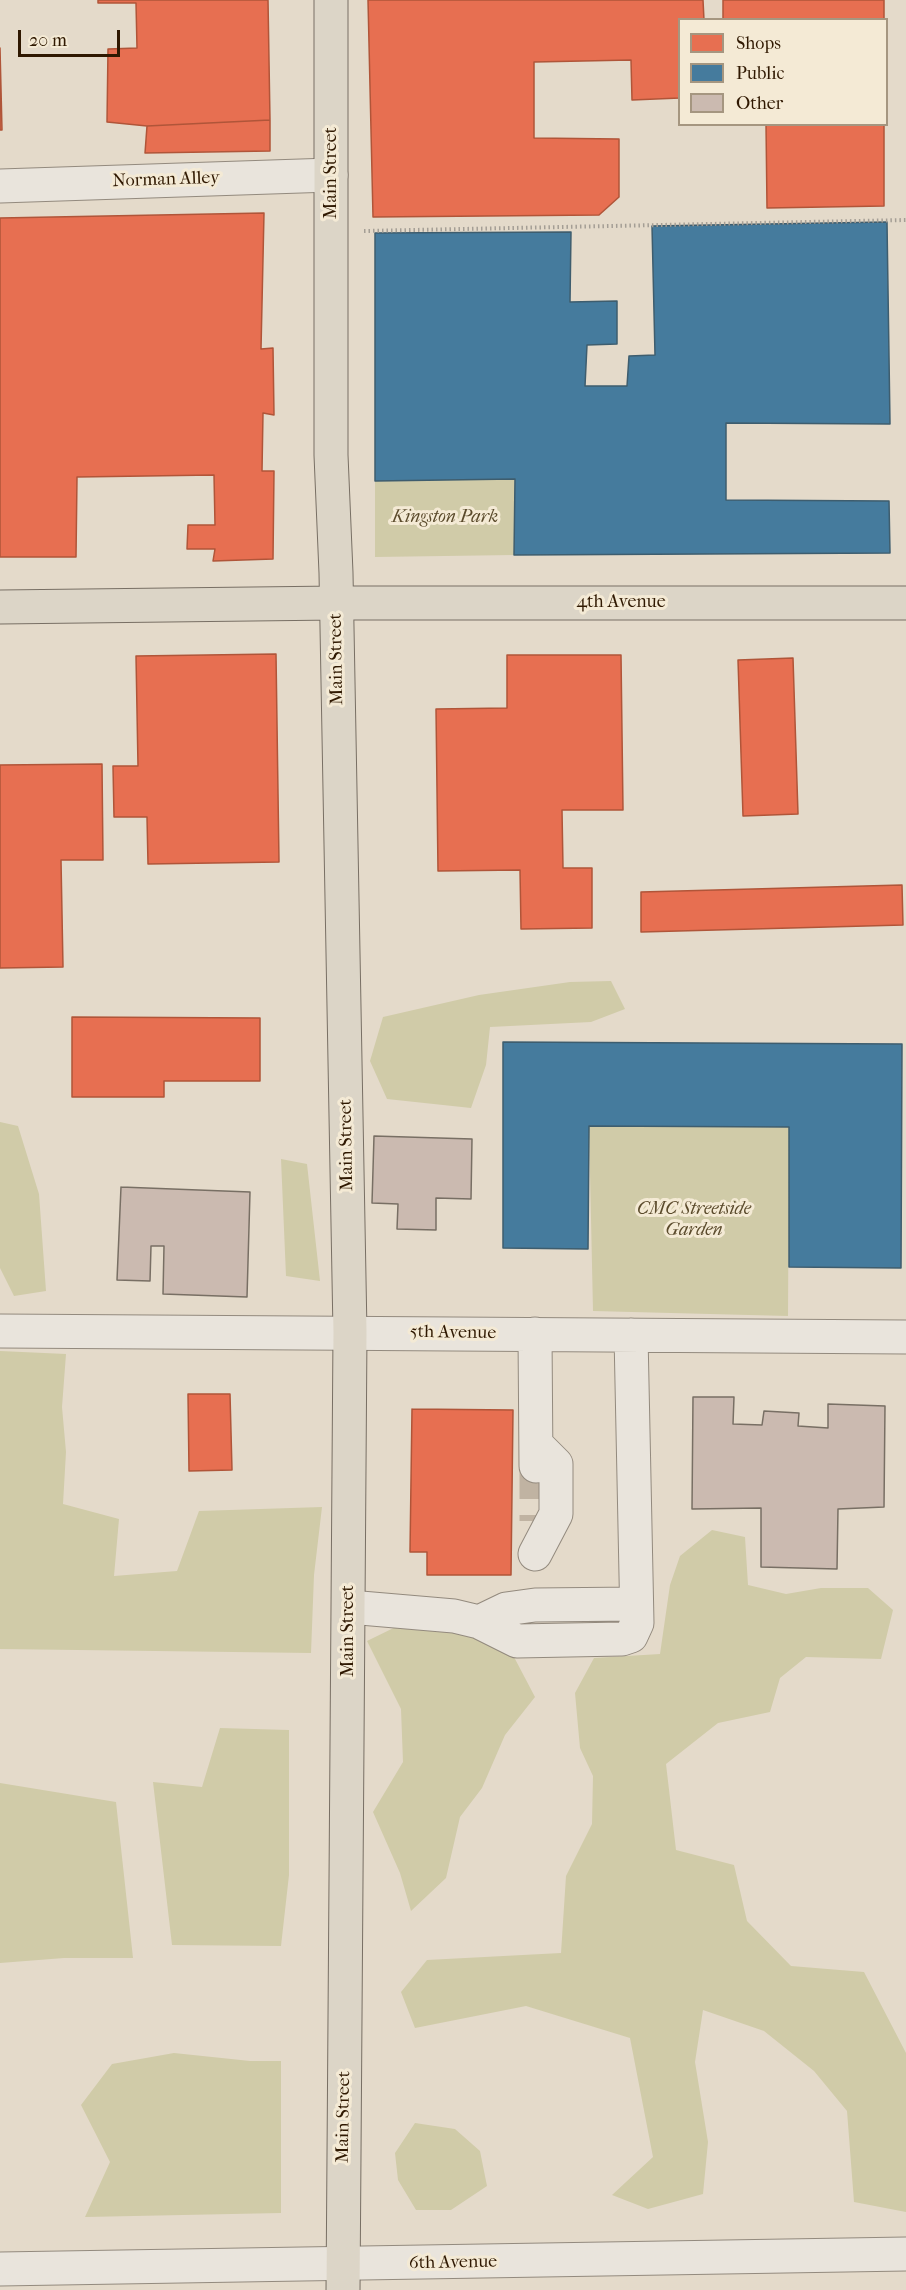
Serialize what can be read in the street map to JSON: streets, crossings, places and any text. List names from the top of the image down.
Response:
{
  "streets": {
    "main road": ["Main Street", "4th Avenue"],
    "street": ["Norman Alley", "5th Avenue", "6th Avenue"]
  },
  "crossings": [
    ["Main Street", "Norman Alley"],
    ["Main Street", "4th Avenue"],
    ["Main Street", "5th Avenue"],
    ["Main Street", "6th Avenue"]
  ],
  "parks": ["Kingston Park", "CMC Streetside Garden"],
  "legend": ["Shops", "Public", "Other"],
  "scale_bar": "20 m"
}
